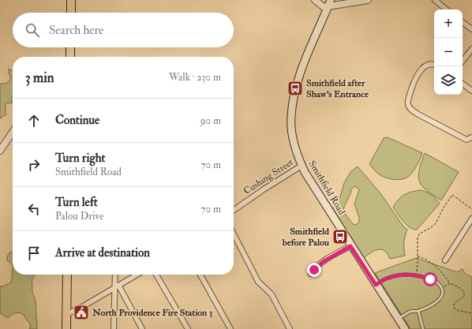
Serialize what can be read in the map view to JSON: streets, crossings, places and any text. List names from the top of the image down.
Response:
{
  "streets": {
    "main road": ["Smithfield Road"],
    "street": ["Cushing Street"]
  },
  "crossings": [
    ["Cushing Street", "Smithfield Road"]
  ],
  "places": {
    "bus stop": ["Smithfield after Shaw's Entrance", "Smithfield before Palou"],
    "public building": ["North Providence Fire Station 3"]
  },
  "page": {
    "map_buttons": ["+", "−"],
    "search": "Search here",
    "heading": ["3 min", "Walk · 230 m"],
    "list": [
      ["Continue", "90 m"],
      ["Turn right", "Smithfield Road", "70 m"],
      ["Turn left", "Palou Drive", "70 m"],
      "Arrive at destination"
    ]
  }
}
